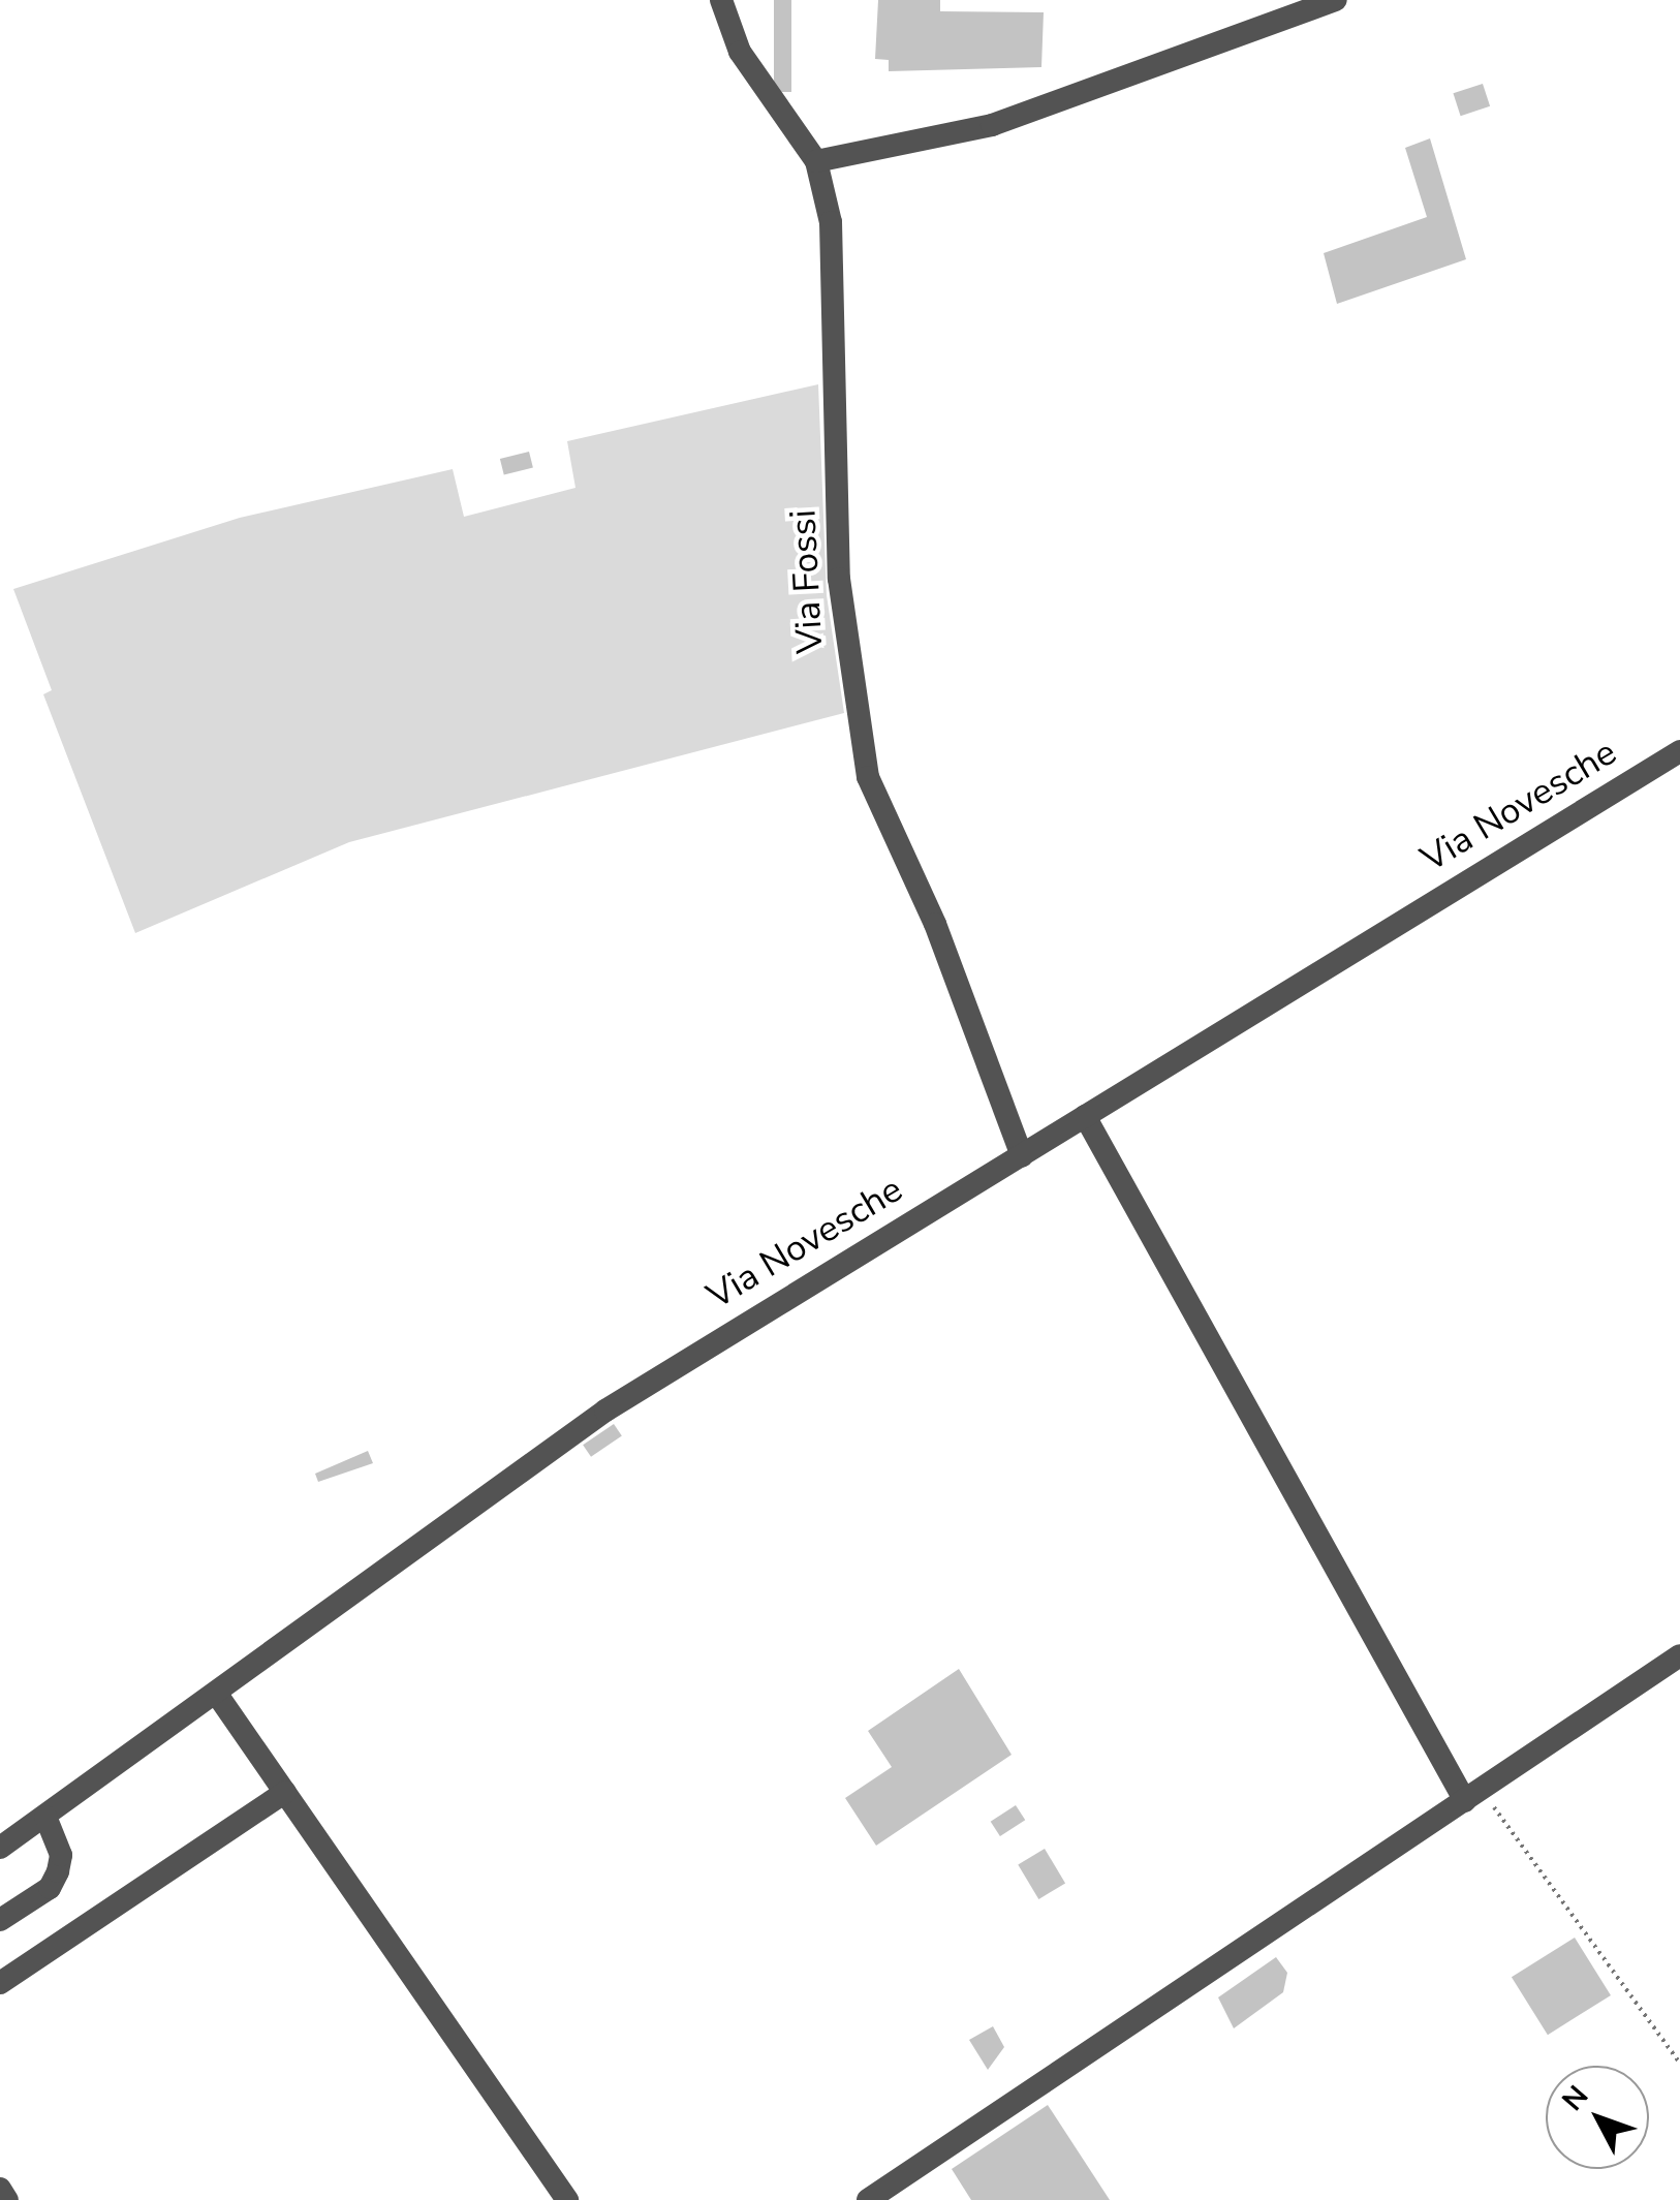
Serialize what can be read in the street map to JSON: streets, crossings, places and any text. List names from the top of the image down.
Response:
{
  "streets": {
    "street": ["Via Fossi", "Via Novesche"]
  },
  "crossings": [
    ["Via Fossi", "Via Novesche"]
  ],
  "north": "top left"
}
